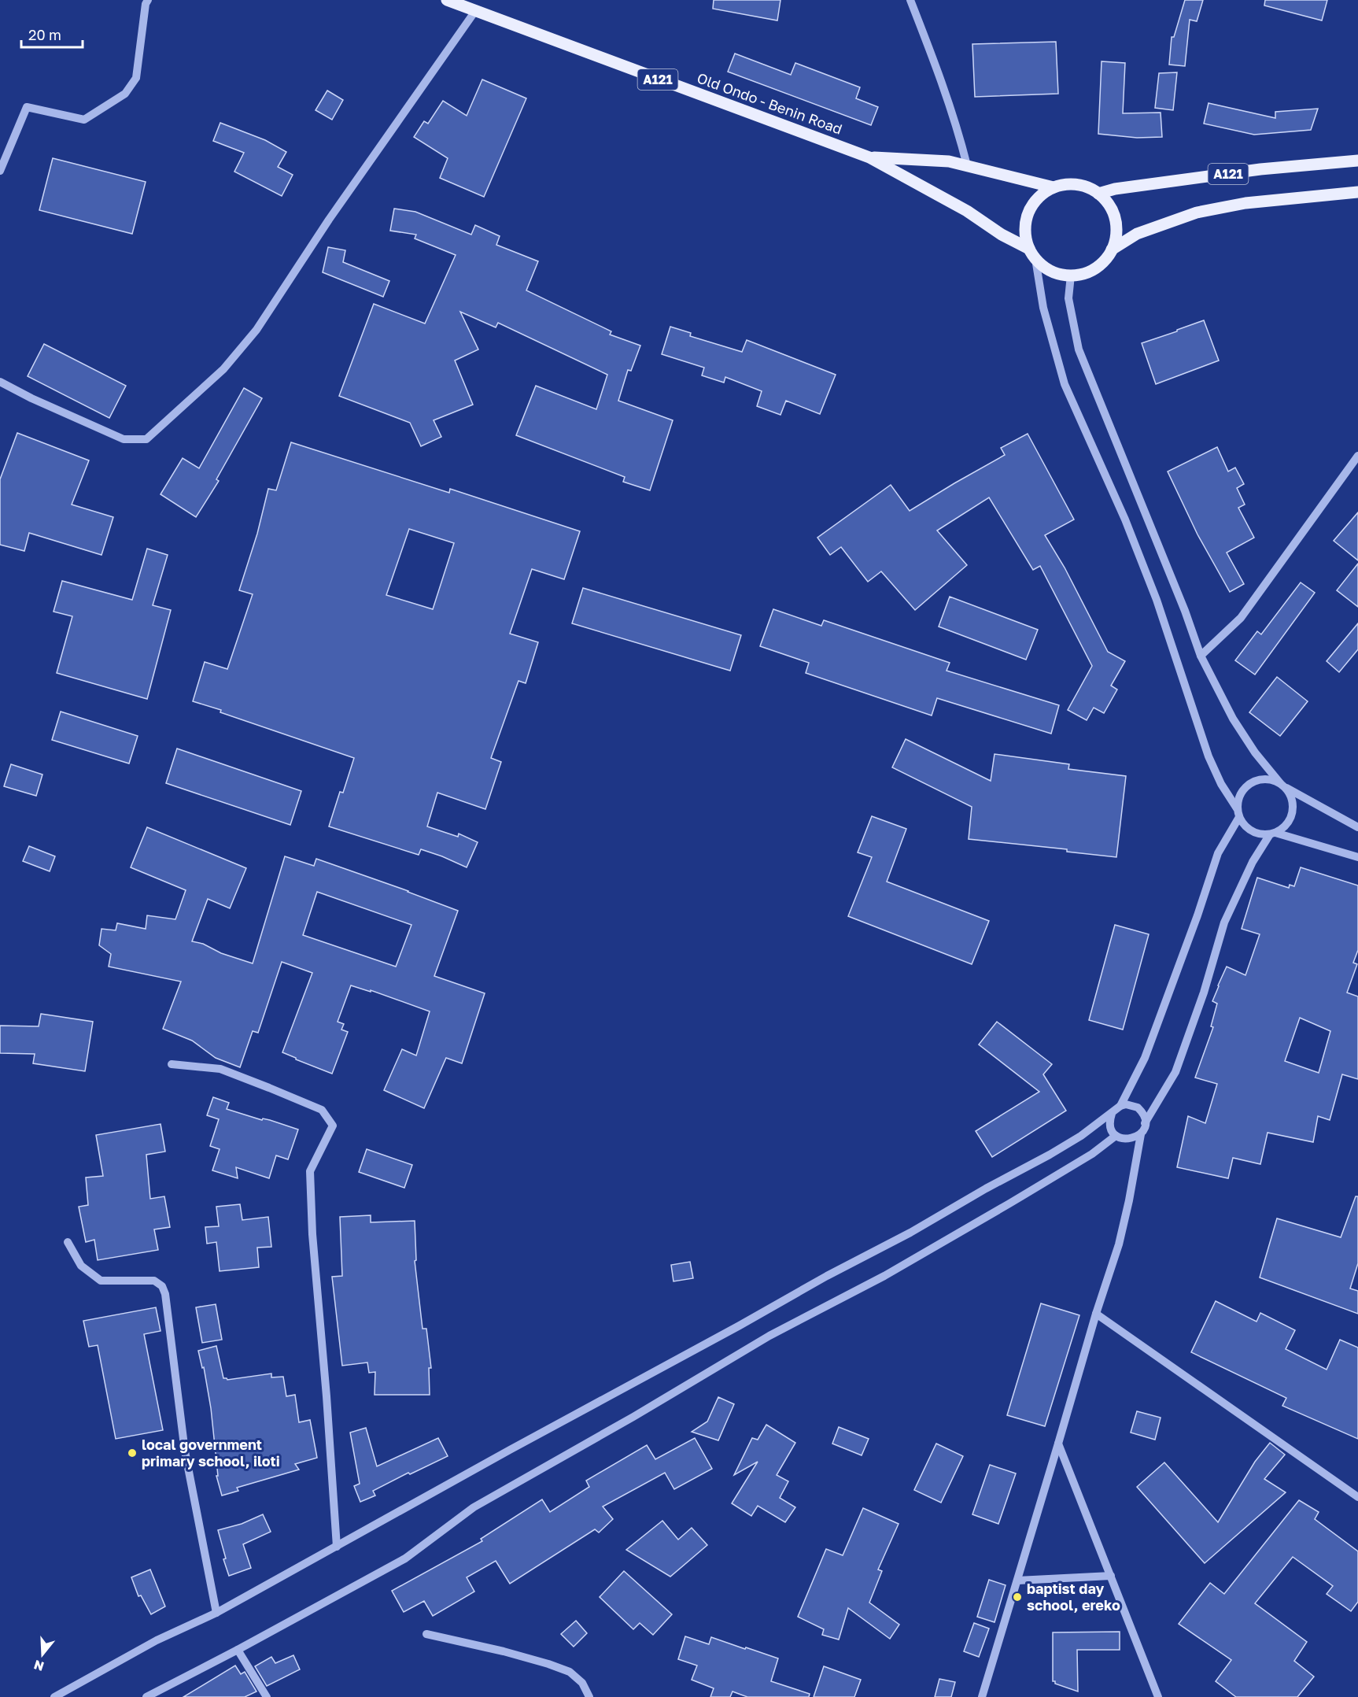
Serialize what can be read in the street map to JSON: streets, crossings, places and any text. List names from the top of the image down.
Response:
{
  "streets": {
    "main road": ["A121", "Old Ondo - Benin Road"]
  },
  "crossings": [
    ["A121", "Old Ondo - Benin Road"]
  ],
  "places": ["local government primary school, iloti", "baptist day school, ereko"],
  "scale_bar": "20 m",
  "north": "bottom"
}
